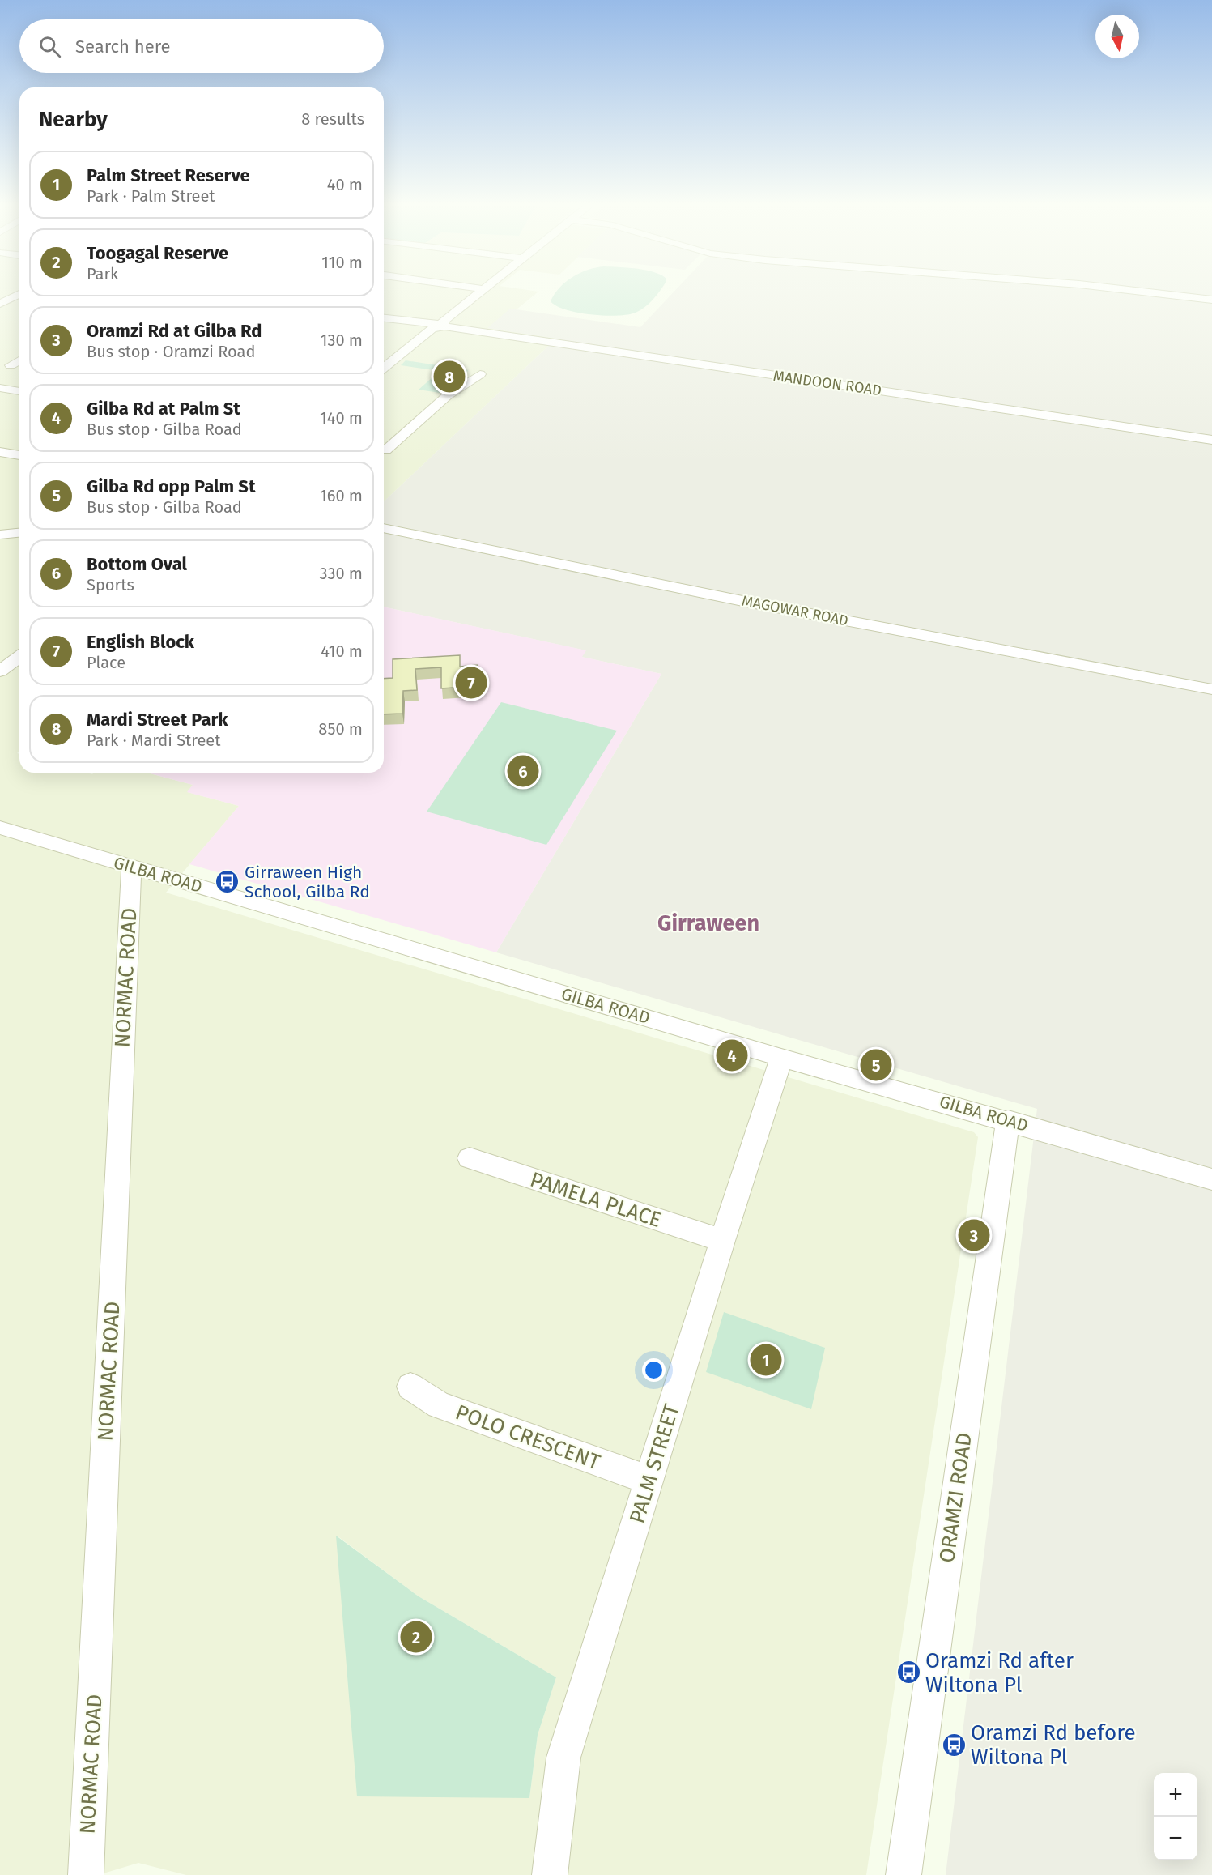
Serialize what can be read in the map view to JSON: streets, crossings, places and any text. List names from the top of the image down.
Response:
{
  "streets": {
    "street": [
      "MANDOON ROAD",
      "MAGOWAR ROAD",
      "GILBA ROAD",
      "NORMAC ROAD",
      "PAMELA PLACE",
      "POLO CRESCENT",
      "PALM STREET",
      "ORAMZI ROAD"
    ]
  },
  "crossings": [
    ["GILBA ROAD", "NORMAC ROAD"],
    ["GILBA ROAD", "PALM STREET"],
    ["GILBA ROAD", "ORAMZI ROAD"],
    ["PAMELA PLACE", "PALM STREET"],
    ["POLO CRESCENT", "PALM STREET"]
  ],
  "districts": ["Girraween"],
  "places": {
    "bus stop": ["Girraween High School, Gilba Rd", "Oramzi Rd after Wiltona Pl", "Oramzi Rd before Wiltona Pl"]
  },
  "north": "bottom",
  "page": {
    "search": "Search here",
    "heading": ["Nearby", "8 results"],
    "list": [
      {
        "mark": "1",
        "name": "Palm Street Reserve",
        "note": "Park · Palm Street",
        "value": "40 m"
      },
      {
        "mark": "2",
        "name": "Toogagal Reserve",
        "note": "Park",
        "value": "110 m"
      },
      {
        "mark": "3",
        "name": "Oramzi Rd at Gilba Rd",
        "note": "Bus stop · Oramzi Road",
        "value": "130 m"
      },
      {
        "mark": "4",
        "name": "Gilba Rd at Palm St",
        "note": "Bus stop · Gilba Road",
        "value": "140 m"
      },
      {
        "mark": "5",
        "name": "Gilba Rd opp Palm St",
        "note": "Bus stop · Gilba Road",
        "value": "160 m"
      },
      {
        "mark": "6",
        "name": "Bottom Oval",
        "note": "Sports",
        "value": "330 m"
      },
      {
        "mark": "7",
        "name": "English Block",
        "note": "Place",
        "value": "410 m"
      },
      {
        "mark": "8",
        "name": "Mardi Street Park",
        "note": "Park · Mardi Street",
        "value": "850 m"
      }
    ],
    "pins": [
      "8",
      "7",
      "6",
      "4",
      "5",
      "3",
      "1",
      "2"
    ],
    "map_buttons": ["+", "−"]
  }
}
